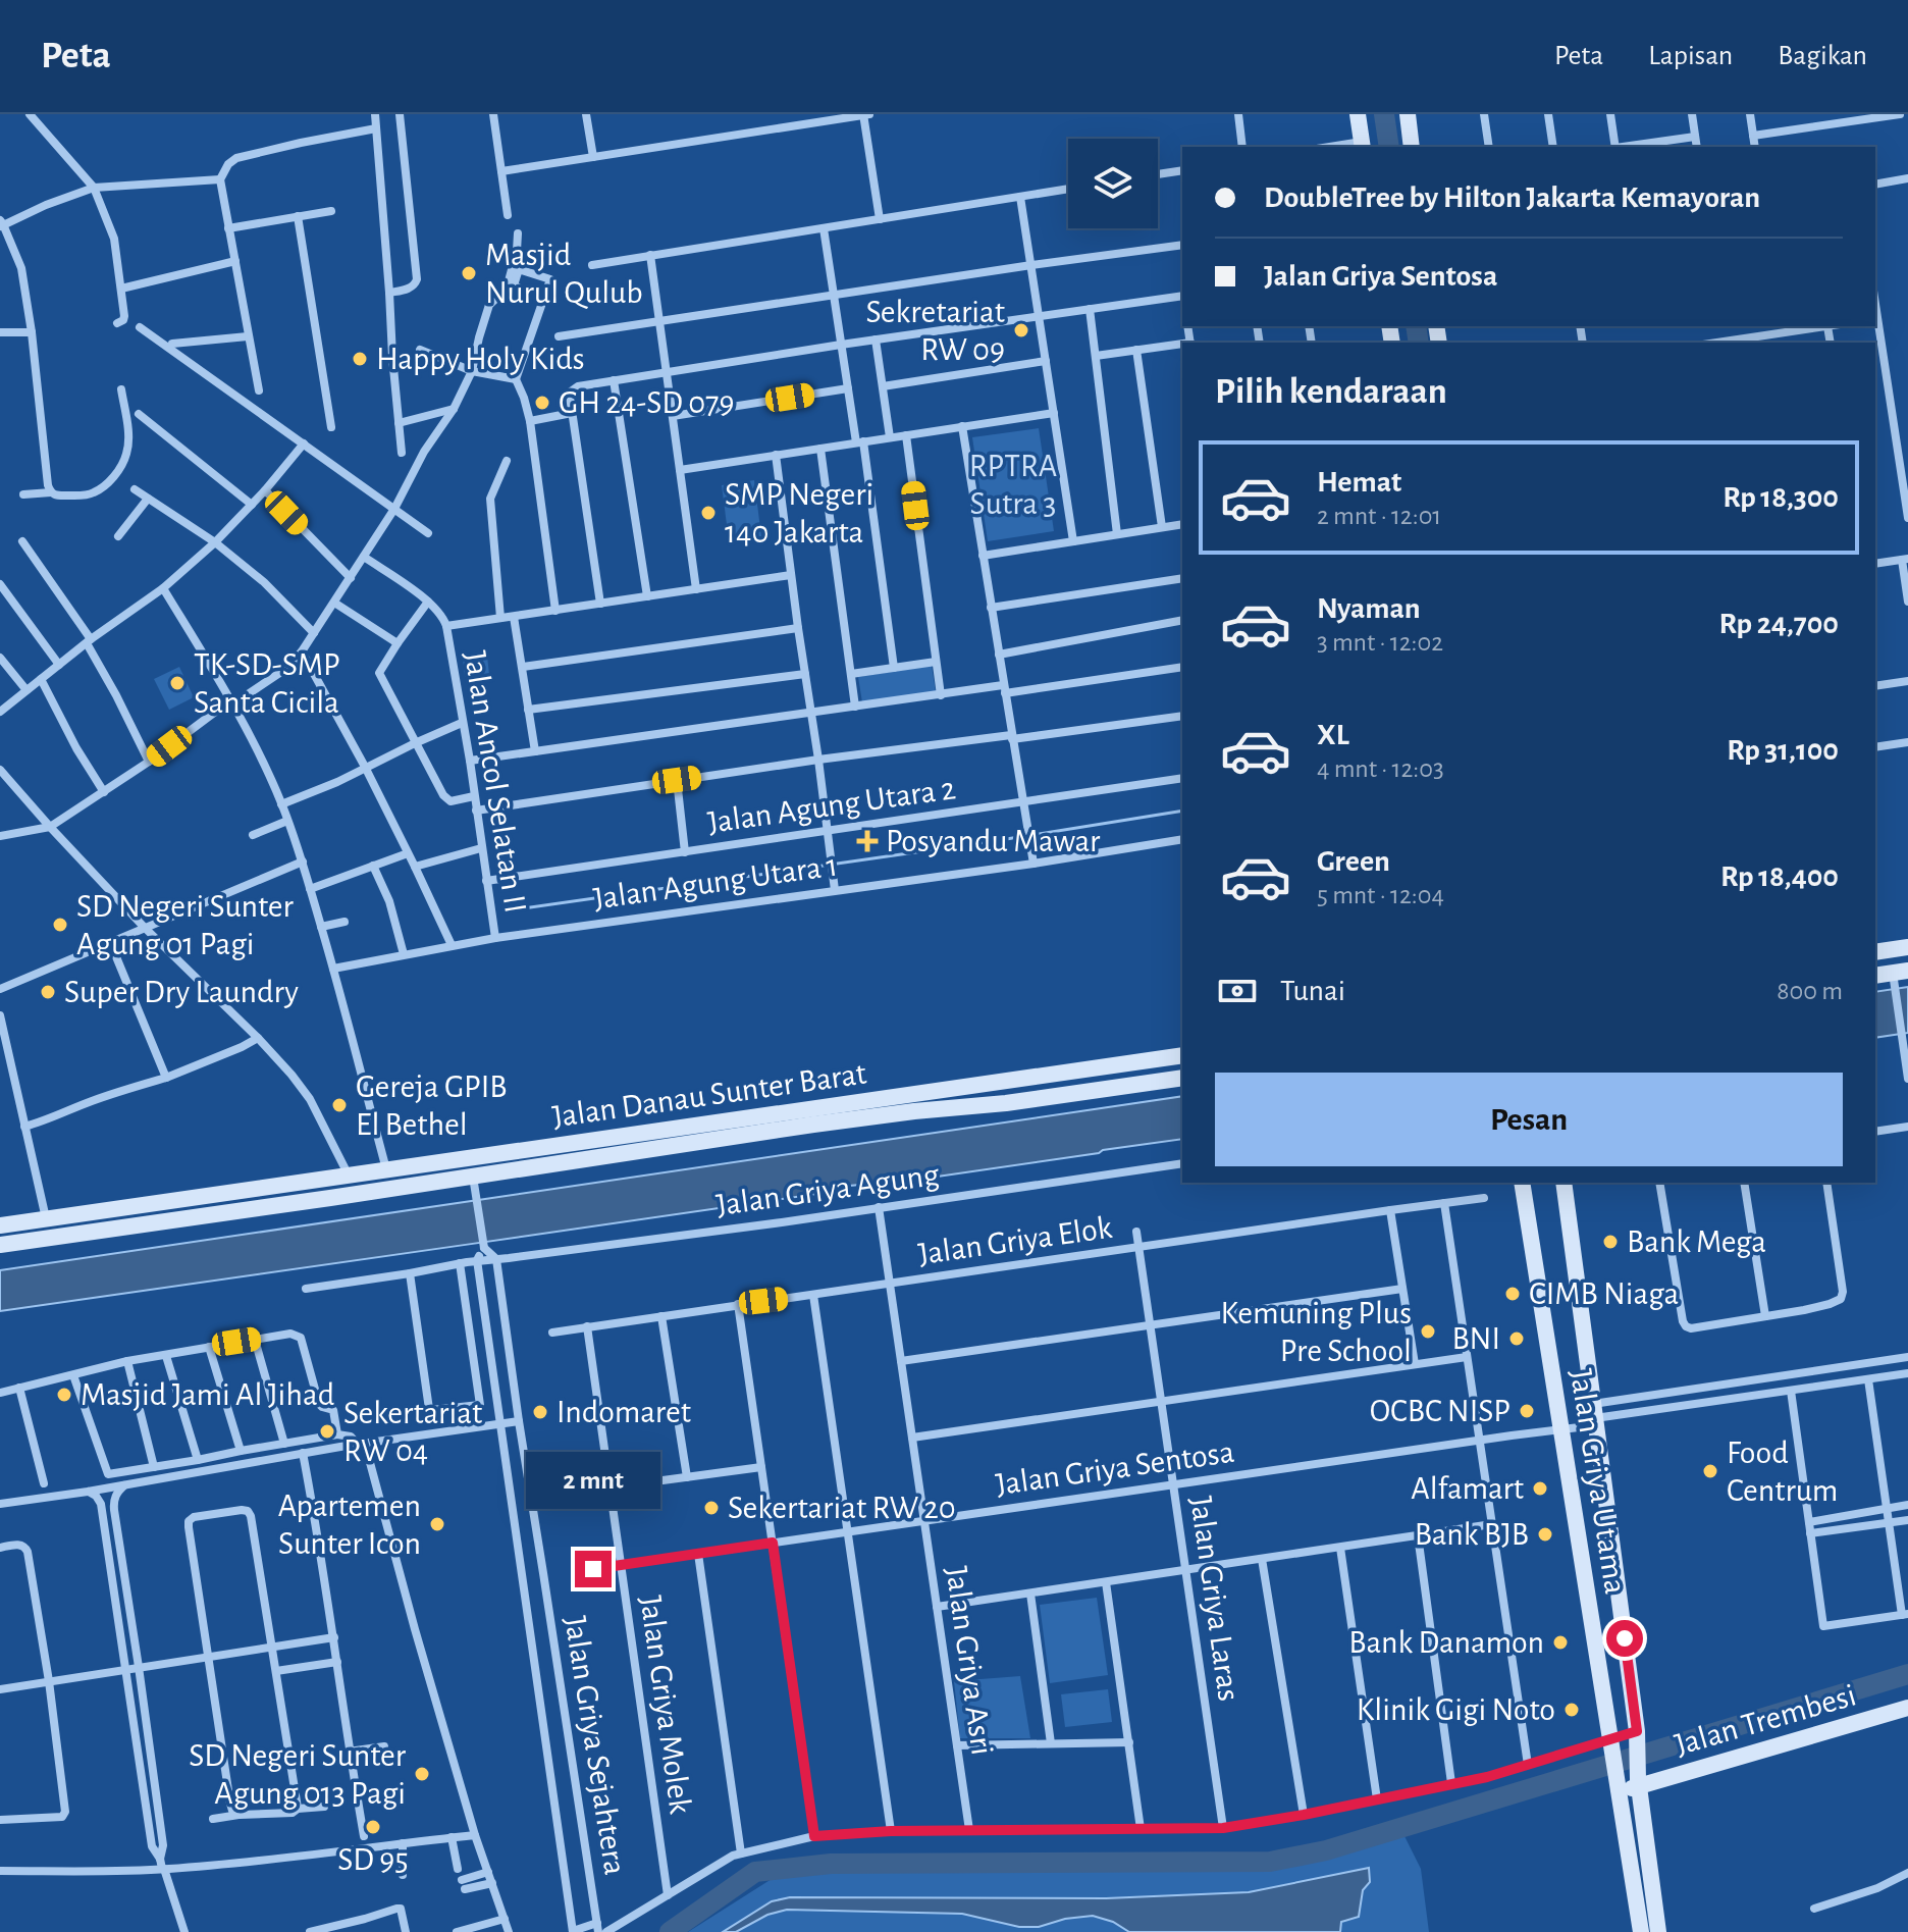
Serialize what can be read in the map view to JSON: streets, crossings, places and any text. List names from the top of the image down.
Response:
{
  "streets": {
    "main road": ["Jalan Danau Sunter Barat", "Jalan Griya Utama", "Jalan Trembesi"],
    "street": [
      "Jalan Ancol Selatan II",
      "Jalan Agung Utara 2",
      "Jalan Agung Utara 1",
      "Jalan Griya Agung",
      "Jalan Griya Elok",
      "Jalan Griya Sentosa",
      "Jalan Griya Laras",
      "Jalan Griya Asri",
      "Jalan Griya Molek",
      "Jalan Griya Sejahtera"
    ]
  },
  "crossings": [
    ["Jalan Ancol Selatan II", "Jalan Agung Utara 2"],
    ["Jalan Ancol Selatan II", "Jalan Agung Utara 1"],
    ["Jalan Griya Agung", "Jalan Griya Asri"],
    ["Jalan Griya Agung", "Jalan Griya Sejahtera"],
    ["Jalan Griya Elok", "Jalan Griya Laras"],
    ["Jalan Griya Elok", "Jalan Griya Asri"],
    ["Jalan Griya Elok", "Jalan Griya Molek"],
    ["Jalan Griya Sentosa", "Jalan Griya Utama"],
    ["Jalan Griya Sentosa", "Jalan Griya Laras"],
    ["Jalan Griya Sentosa", "Jalan Griya Asri"],
    ["Jalan Griya Sentosa", "Jalan Griya Molek"],
    ["Jalan Griya Utama", "Jalan Trembesi"]
  ],
  "parks": ["RPTRA Sutra 3"],
  "places": {
    "other": [
      "Masjid Nurul Qulub",
      "Sekretariat RW 09",
      "Happy Holy Kids",
      "GH 24-SD 079",
      "SMP Negeri 140 Jakarta",
      "TK-SD-SMP Santa Cicila",
      "SD Negeri Sunter Agung 01 Pagi",
      "Super Dry Laundry",
      "Gereja GPIB El Bethel",
      "Bank Mega",
      "CIMB Niaga",
      "Kemuning Plus Pre School",
      "BNI",
      "Masjid Jami Al Jihad",
      "OCBC NISP",
      "Indomaret",
      "Sekertariat RW 04",
      "Food Centrum",
      "Alfamart",
      "Sekertariat RW 20",
      "Apartemen Sunter Icon",
      "Bank BJB",
      "Bank Danamon",
      "Klinik Gigi Noto",
      "SD Negeri Sunter Agung 013 Pagi",
      "SD 95"
    ],
    "health": ["Posyandu Mawar"]
  },
  "page": {
    "header": "Peta",
    "nav": ["Peta", "Lapisan", "Bagikan"],
    "banner": ["DoubleTree by Hilton Jakarta Kemayoran", "Jalan Griya Sentosa"],
    "heading": "Pilih kendaraan",
    "list": [
      {
        "name": "Hemat",
        "note": "2 mnt · 12:01",
        "value": "Rp 18,300"
      },
      {
        "name": "Nyaman",
        "note": "3 mnt · 12:02",
        "value": "Rp 24,700"
      },
      {
        "name": "XL",
        "note": "4 mnt · 12:03",
        "value": "Rp 31,100"
      },
      {
        "name": "Green",
        "note": "5 mnt · 12:04",
        "value": "Rp 18,400"
      }
    ],
    "pay": ["Tunai", "800 m"],
    "buttons": "Pesan",
    "bubble": "2 mnt"
  }
}
